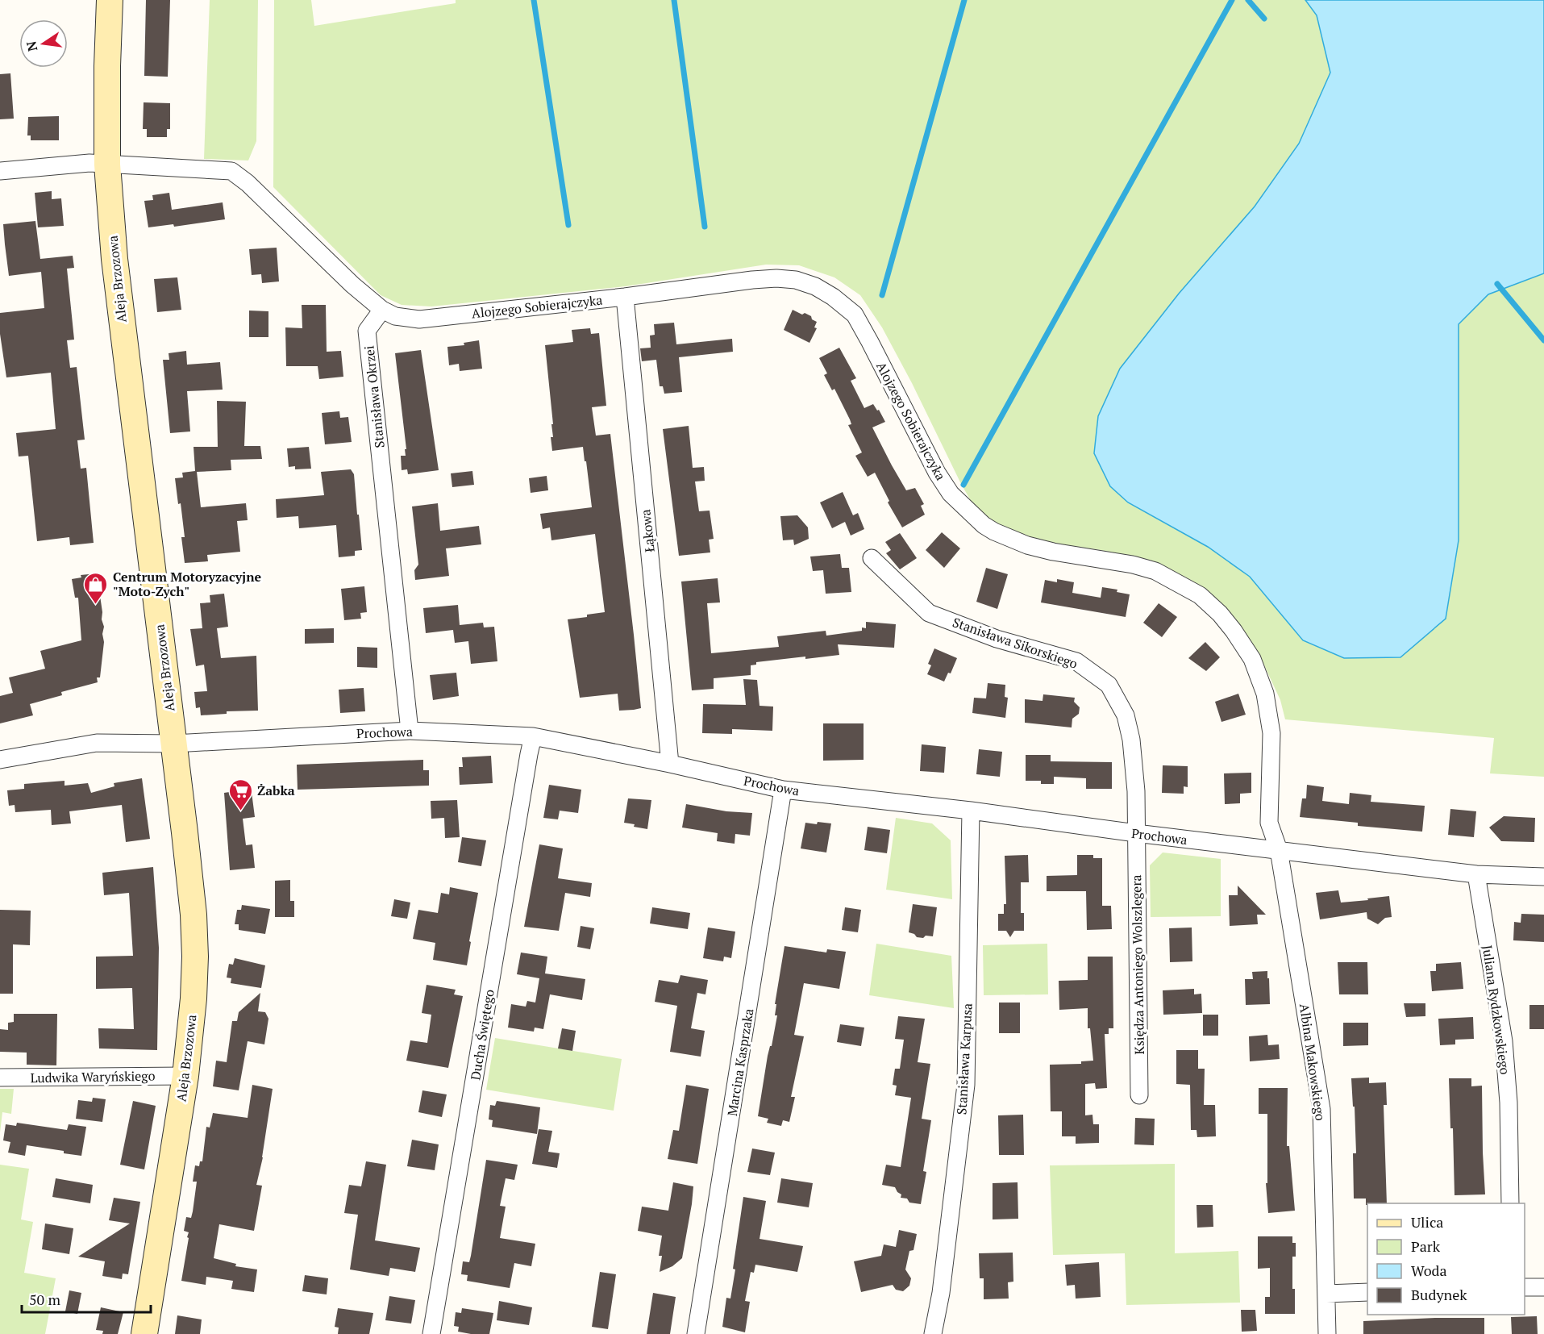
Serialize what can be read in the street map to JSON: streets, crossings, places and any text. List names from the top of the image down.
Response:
{
  "streets": {
    "street": [
      "Aleja Brzozowa",
      "Alojzego Sobierajczyka",
      "Stanisława Okrzei",
      "Łąkowa",
      "Stanisława Sikorskiego",
      "Prochowa",
      "Księdza Antoniego Wolszlegera",
      "Juliana Rydzkowskiego",
      "Ducha Świętego",
      "Stanisława Karpusa",
      "Marcina Kasprzaka",
      "Albina Makowskiego",
      "Ludwika Waryńskiego"
    ]
  },
  "crossings": [
    ["Aleja Brzozowa", "Prochowa"],
    ["Aleja Brzozowa", "Ludwika Waryńskiego"],
    ["Alojzego Sobierajczyka", "Stanisława Okrzei"],
    ["Alojzego Sobierajczyka", "Łąkowa"],
    ["Alojzego Sobierajczyka", "Prochowa"],
    ["Alojzego Sobierajczyka", "Albina Makowskiego"],
    ["Stanisława Okrzei", "Prochowa"],
    ["Łąkowa", "Prochowa"],
    ["Stanisława Sikorskiego", "Prochowa"],
    ["Stanisława Sikorskiego", "Księdza Antoniego Wolszlegera"],
    ["Prochowa", "Księdza Antoniego Wolszlegera"],
    ["Prochowa", "Juliana Rydzkowskiego"],
    ["Prochowa", "Ducha Świętego"],
    ["Prochowa", "Stanisława Karpusa"],
    ["Prochowa", "Marcina Kasprzaka"],
    ["Prochowa", "Albina Makowskiego"]
  ],
  "places": {
    "shop": ["Centrum Motoryzacyjne \"Moto-Zych\""],
    "supermarket": ["Żabka"]
  },
  "legend": [
    "Ulica",
    "Park",
    "Woda",
    "Budynek"
  ],
  "scale_bar": "50 m",
  "north": "left"
}
